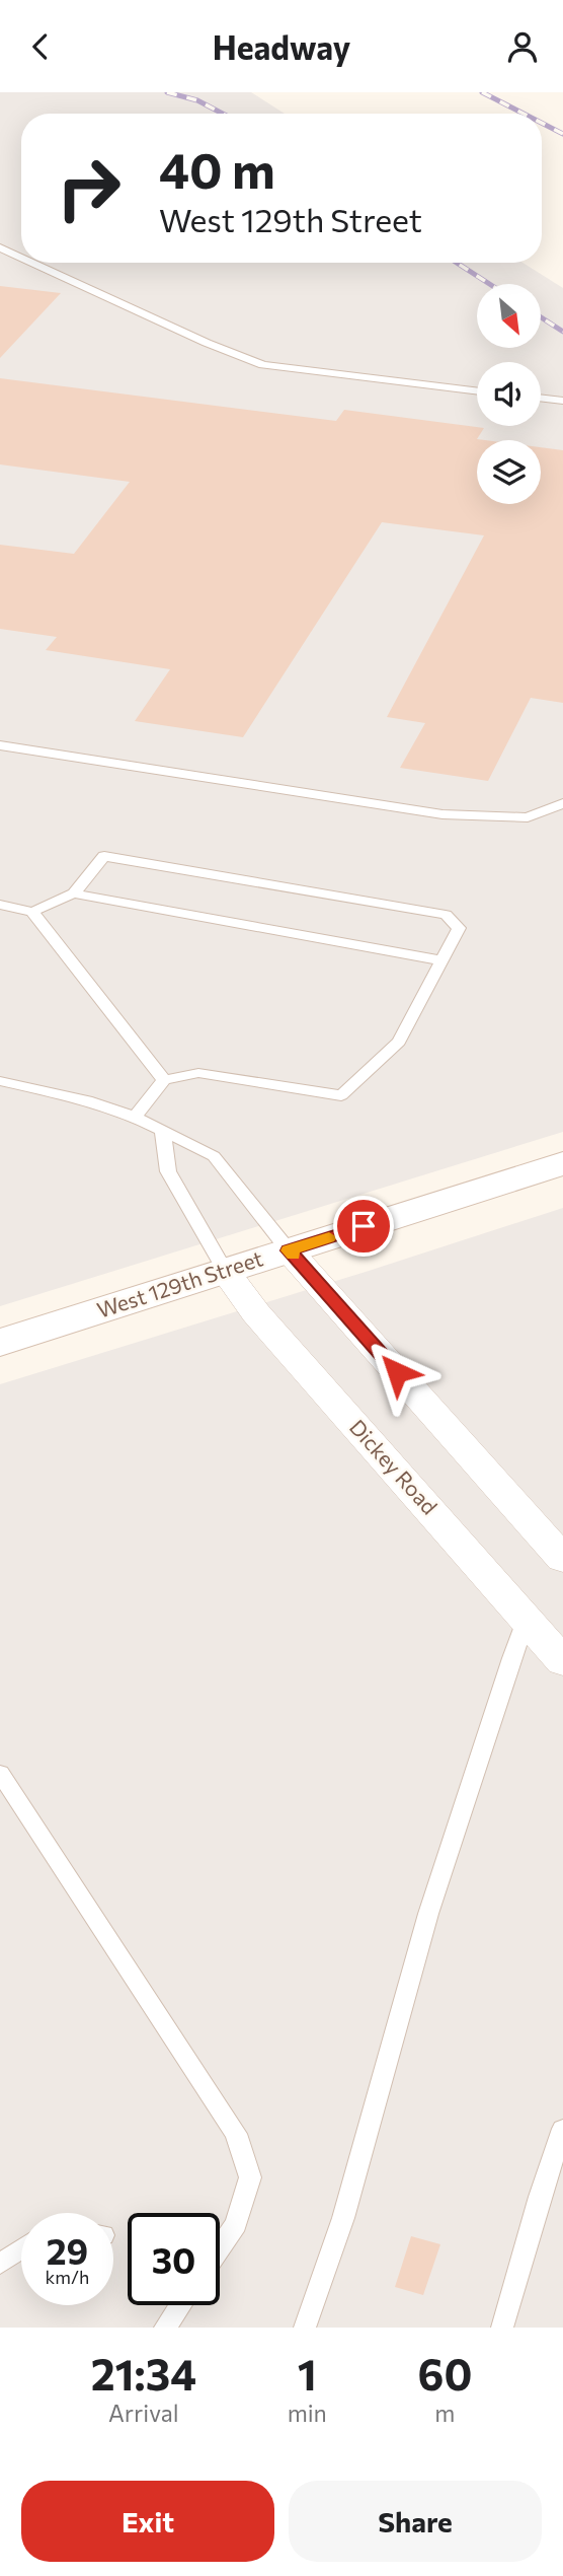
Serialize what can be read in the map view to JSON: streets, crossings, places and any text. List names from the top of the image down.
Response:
{
  "streets": {
    "main road": ["West 129th Street"],
    "street": ["Dickey Road"]
  },
  "crossings": [
    ["West 129th Street", "Dickey Road"]
  ],
  "north": "bottom right",
  "page": {
    "header": "Headway",
    "turn": ["40 m", "West 129th Street"],
    "speed": "29 km/h",
    "limit": "30",
    "eta": [
      "21:34",
      "Arrival",
      "1",
      "min",
      "60",
      "m"
    ],
    "buttons": ["Exit", "Share"]
  }
}
